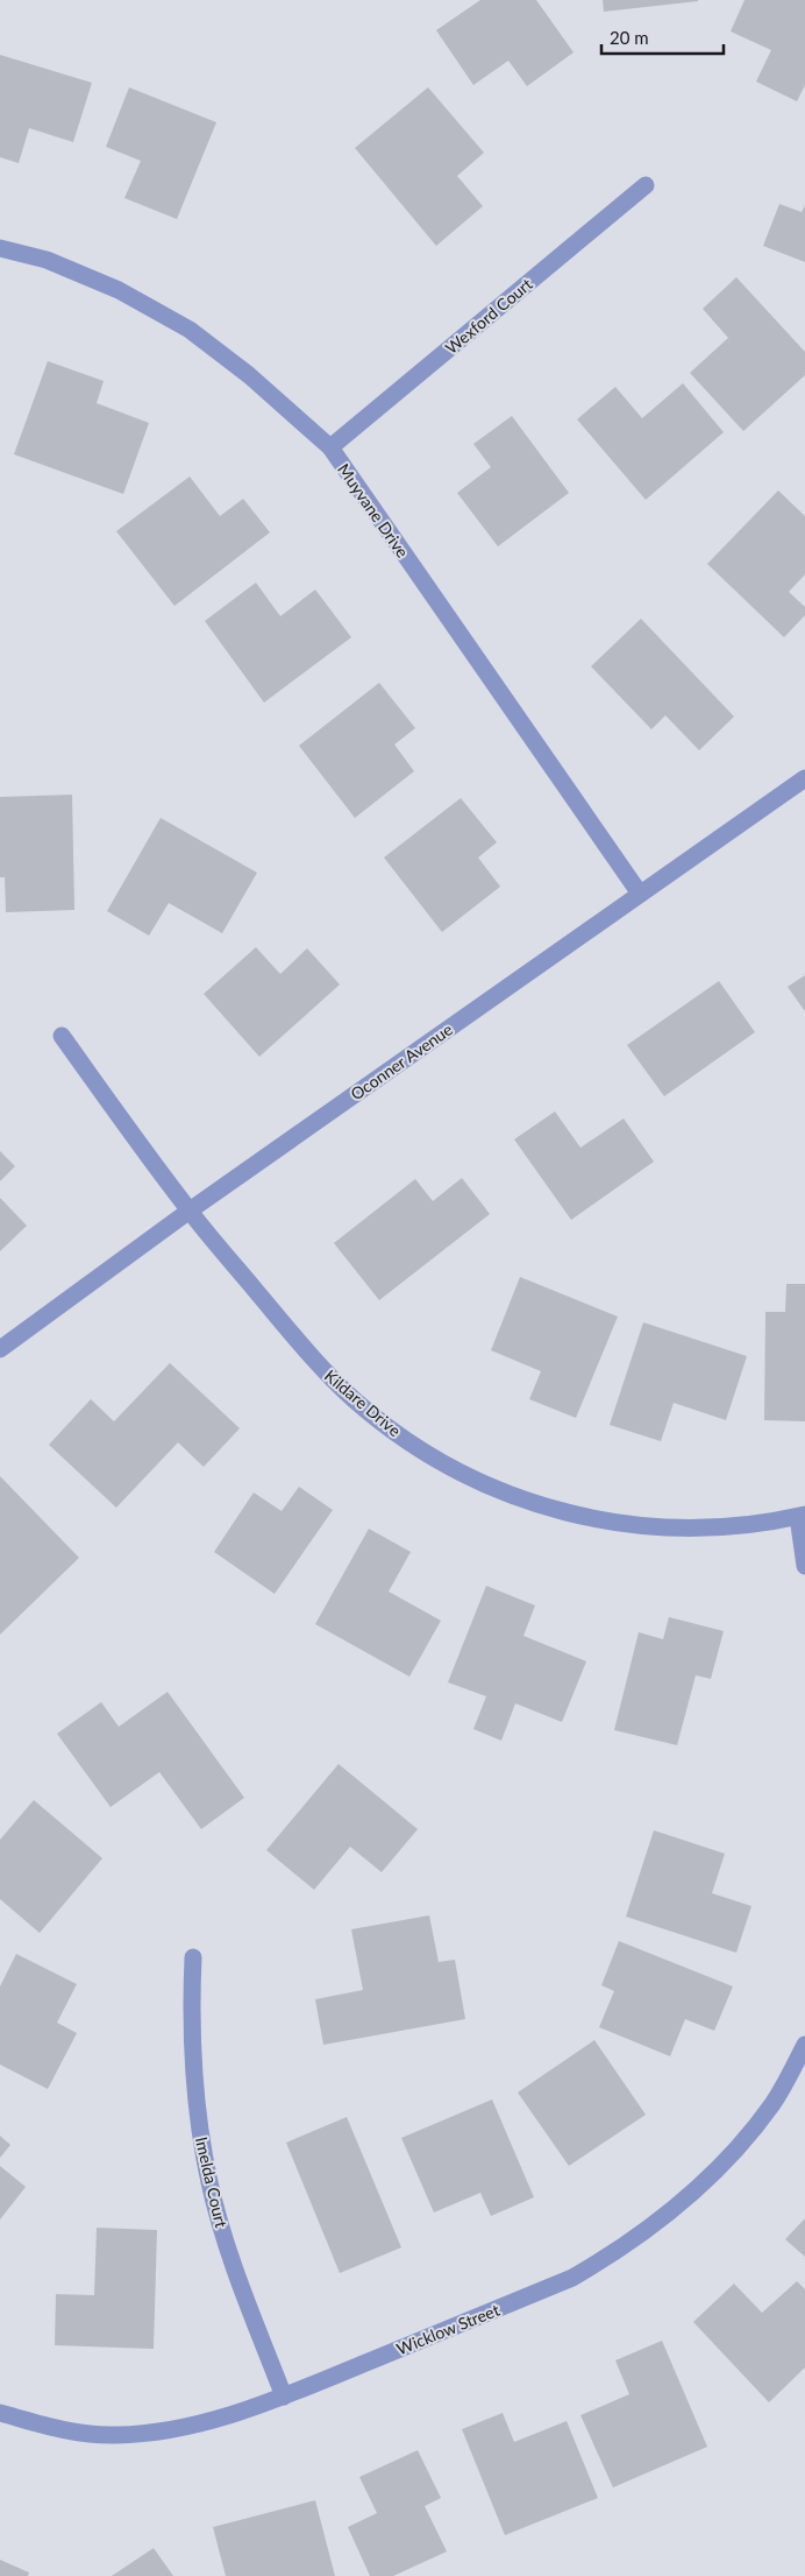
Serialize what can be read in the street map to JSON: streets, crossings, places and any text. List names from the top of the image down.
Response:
{
  "streets": {
    "street": [
      "Wexford Court",
      "Muyvane Drive",
      "Oconner Avenue",
      "Kildare Drive",
      "Imelda Court",
      "Wicklow Street"
    ]
  },
  "crossings": [
    ["Wexford Court", "Muyvane Drive"],
    ["Muyvane Drive", "Oconner Avenue"],
    ["Oconner Avenue", "Kildare Drive"],
    ["Imelda Court", "Wicklow Street"]
  ],
  "scale_bar": "20 m"
}
